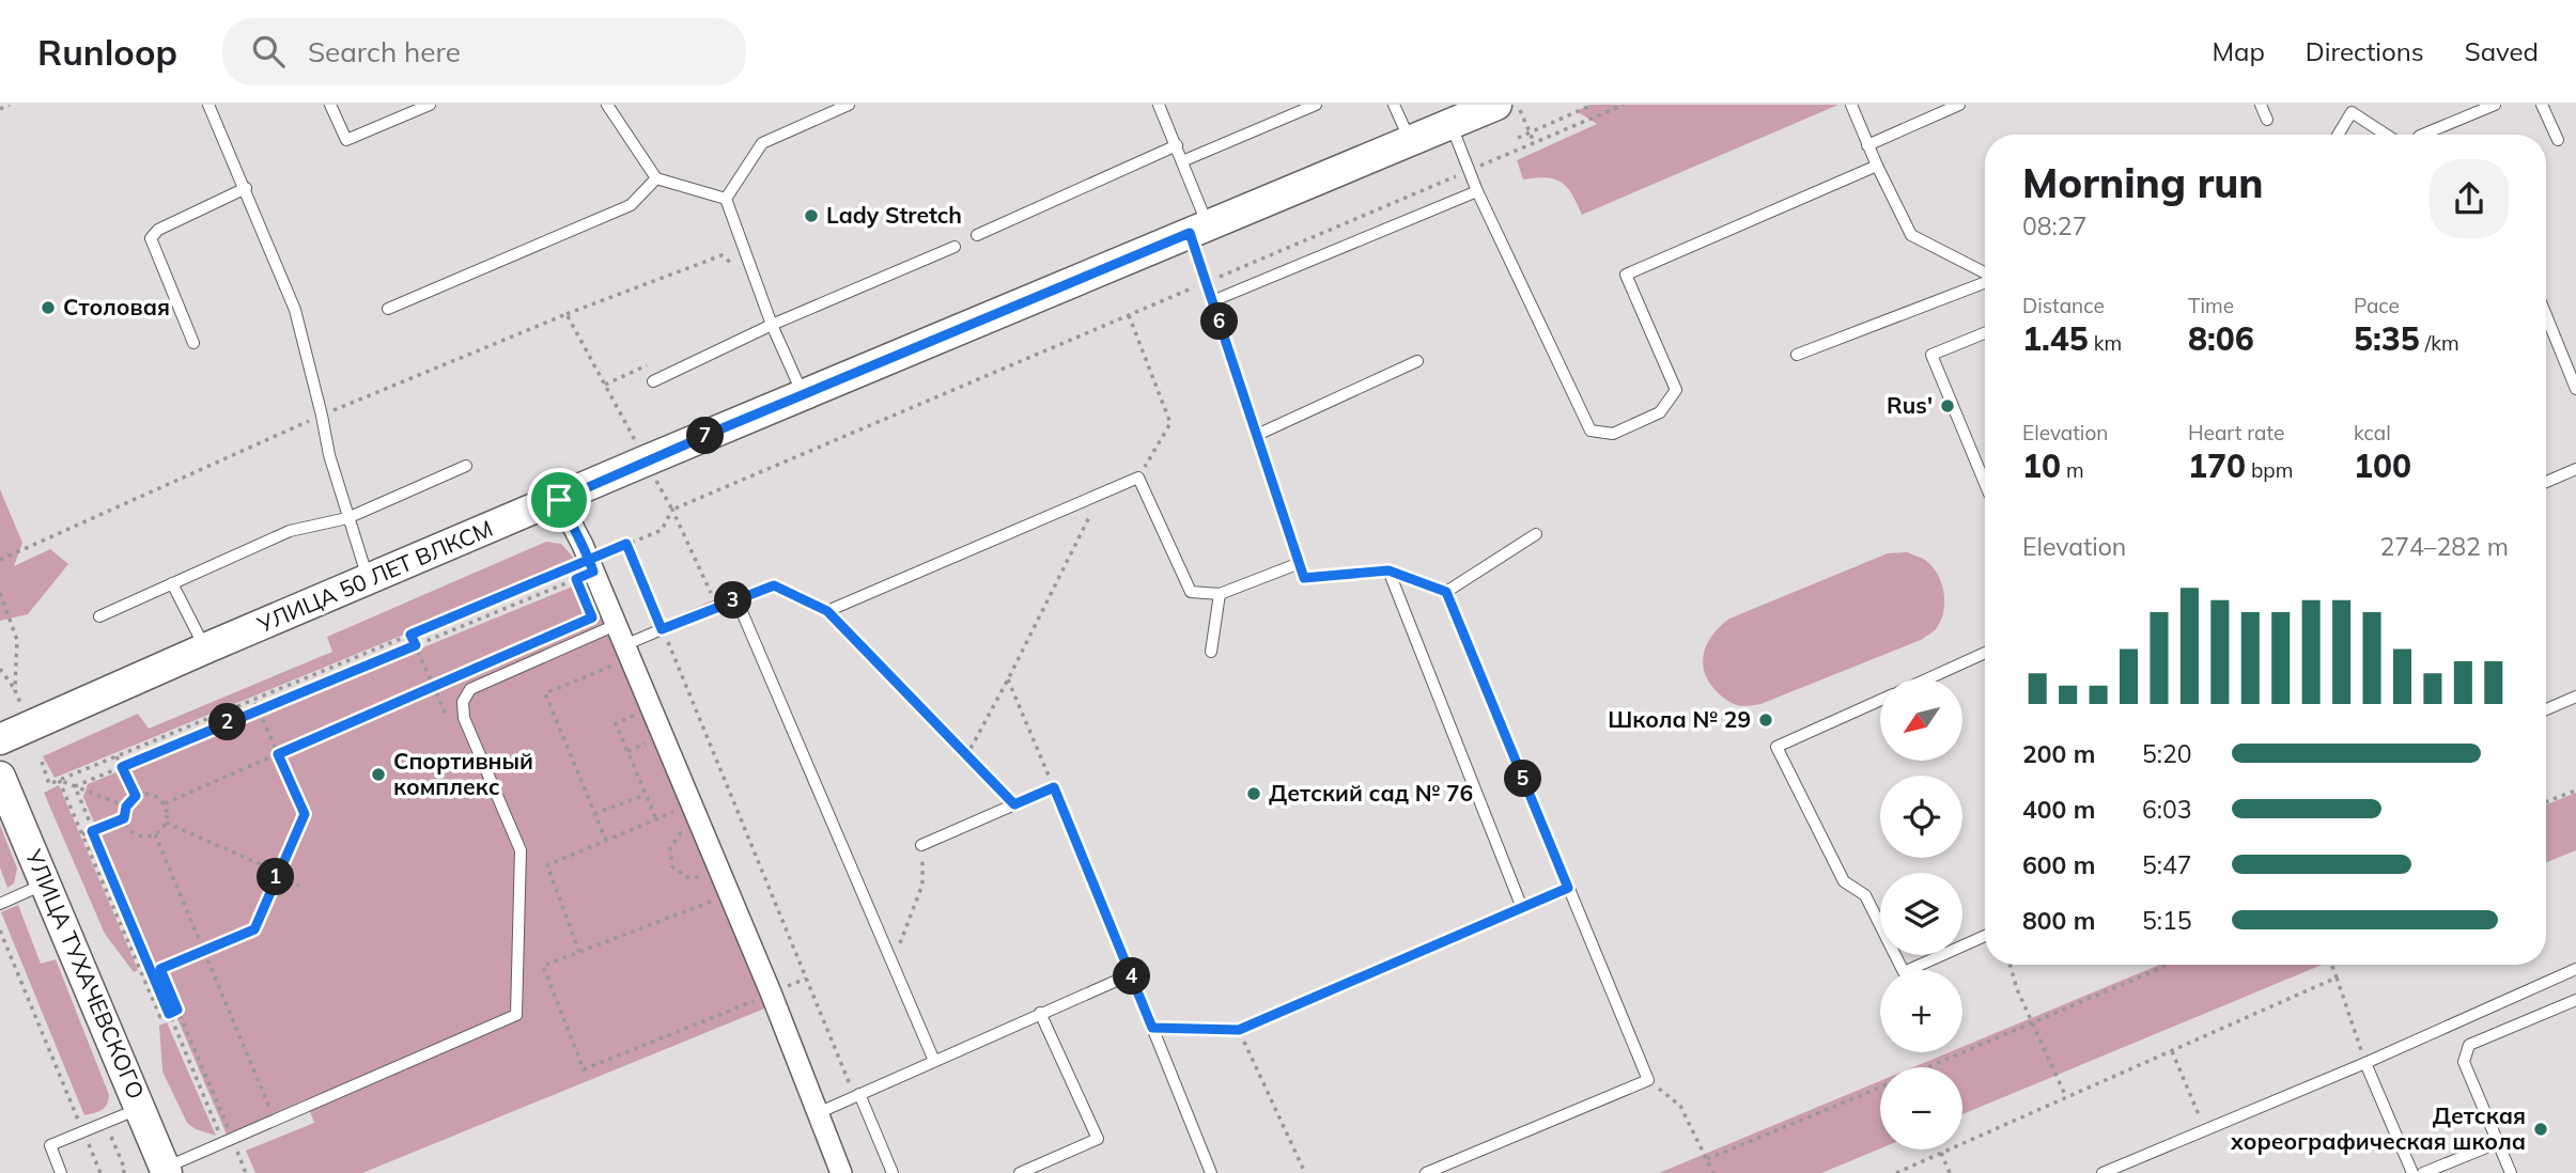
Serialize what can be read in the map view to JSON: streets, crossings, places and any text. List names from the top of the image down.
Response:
{
  "streets": {
    "street": ["УЛИЦА 50 ЛЕТ ВЛКСМ", "УЛИЦА ТУХАЧЕВСКОГО"]
  },
  "places": [
    "Lady Stretch",
    "Столовая",
    "Rus'",
    "Школа № 29",
    "Спортивный комплекс",
    "Детский сад № 76",
    "Детская хореографическая школа"
  ],
  "north": "bottom left",
  "page": {
    "header": "Runloop",
    "search": "Search here",
    "nav": ["Map", "Directions", "Saved"],
    "heading": ["Morning run", "08:27"],
    "stats": [
      ["Distance", "1.45 km"],
      ["Time", "8:06"],
      ["Pace", "5:35 /km"],
      ["Elevation", "10 m"],
      ["Heart rate", "170 bpm"],
      ["kcal", "100"]
    ],
    "pins": [
      "6",
      "7",
      "3",
      "2",
      "5",
      "1",
      "4"
    ],
    "chart": ["Elevation", "274–282 m"],
    "map_buttons": ["+", "−"],
    "list": [
      {
        "name": "200 m",
        "note": "5:20"
      },
      {
        "name": "400 m",
        "note": "6:03"
      },
      {
        "name": "600 m",
        "note": "5:47"
      },
      {
        "name": "800 m",
        "note": "5:15"
      }
    ]
  }
}
